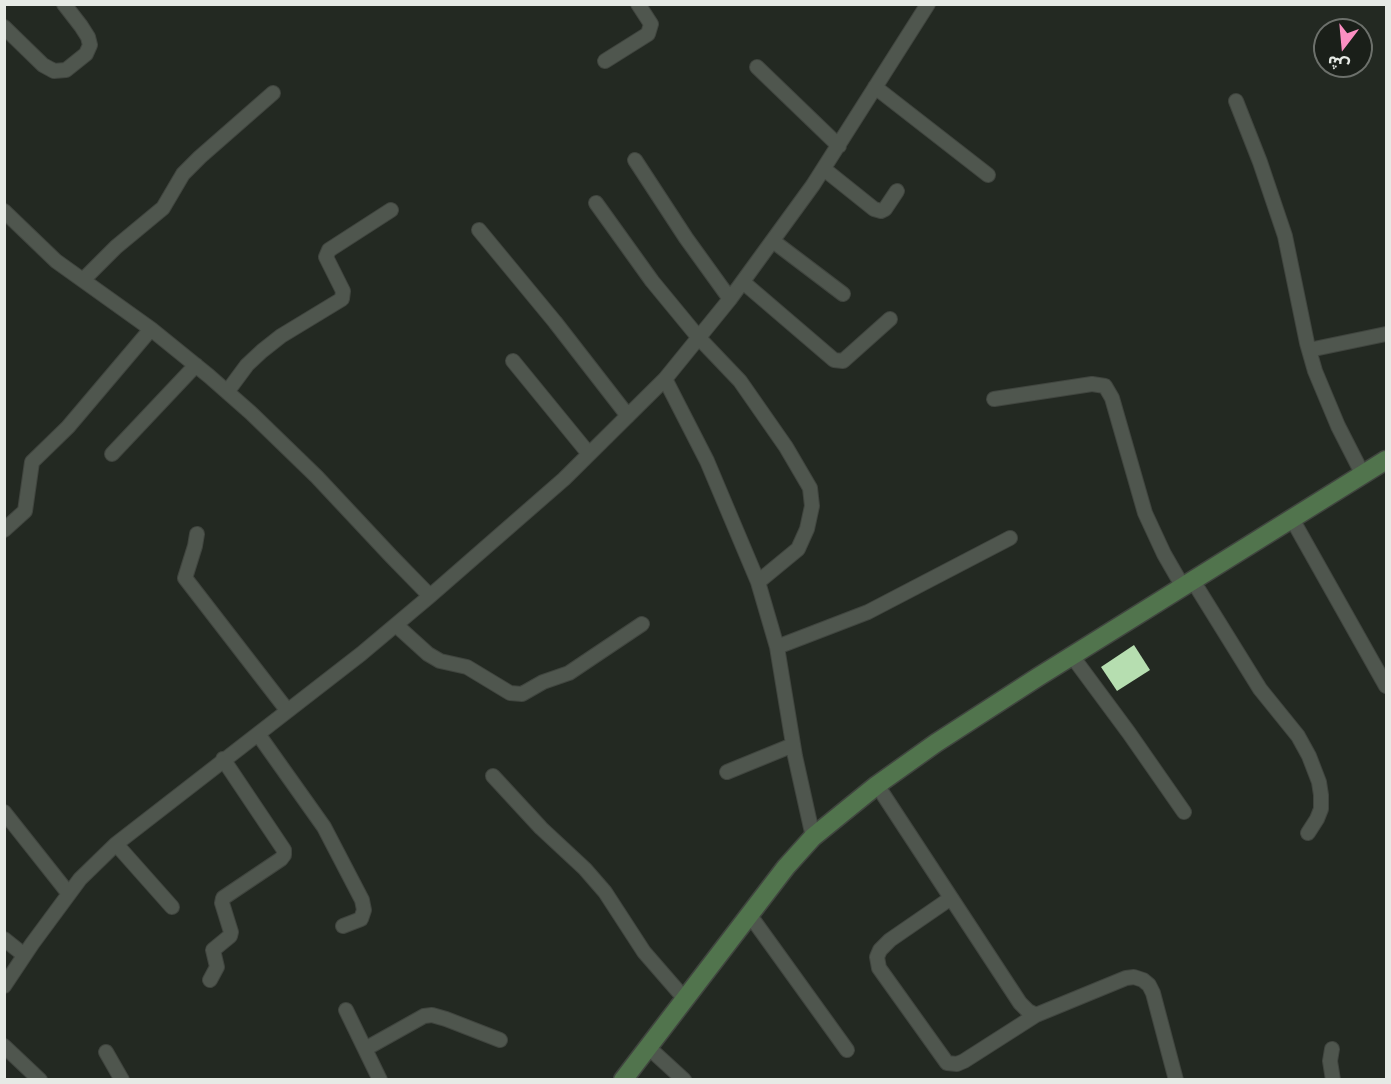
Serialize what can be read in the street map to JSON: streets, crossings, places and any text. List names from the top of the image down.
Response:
{
  "north": "bottom"
}
